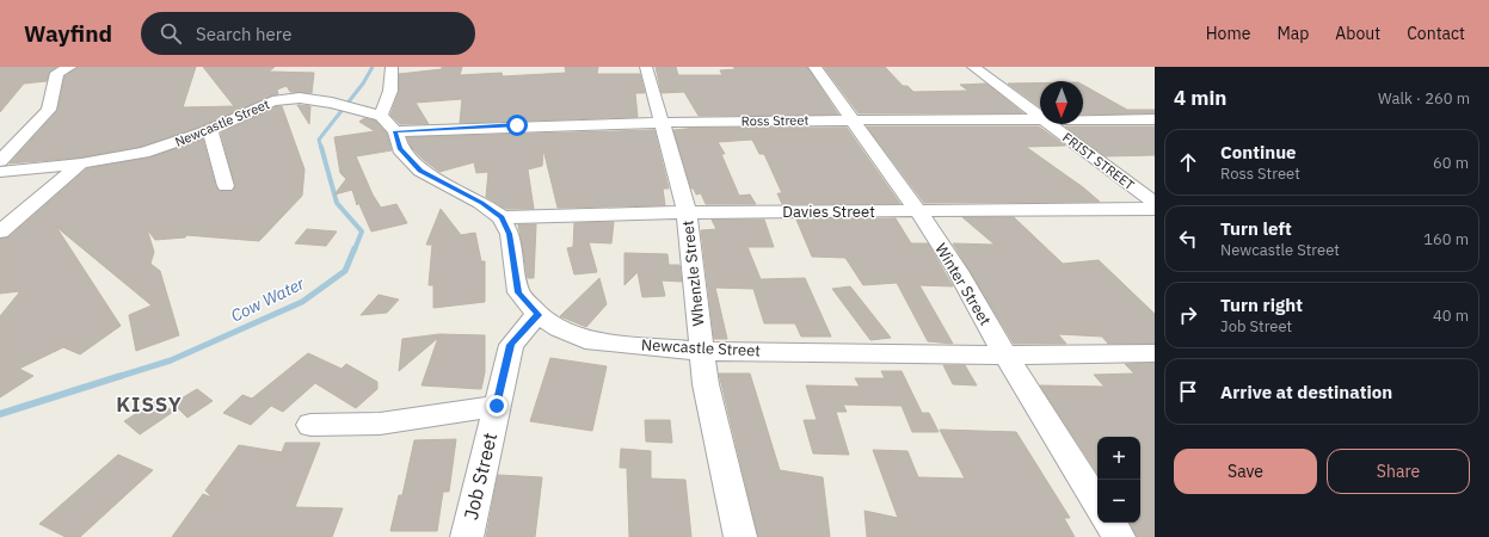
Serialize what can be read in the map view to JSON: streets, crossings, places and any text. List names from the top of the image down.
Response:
{
  "streets": {
    "street": [
      "Ross Street",
      "Newcastle Street",
      "FRIST STREET",
      "Davies Street",
      "Whenzle Street",
      "Winter Street",
      "Job Street"
    ]
  },
  "crossings": [
    ["Ross Street", "Newcastle Street"],
    ["Ross Street", "Whenzle Street"],
    ["Ross Street", "Winter Street"],
    ["Newcastle Street", "Davies Street"],
    ["Newcastle Street", "Whenzle Street"],
    ["Newcastle Street", "Winter Street"],
    ["Newcastle Street", "Job Street"],
    ["Davies Street", "Whenzle Street"],
    ["Davies Street", "Winter Street"]
  ],
  "districts": ["KISSY"],
  "water": ["Cow Water"],
  "north": "bottom",
  "page": {
    "header": "Wayfind",
    "search": "Search here",
    "nav": [
      "Home",
      "Map",
      "About",
      "Contact"
    ],
    "heading": ["4 min", "Walk · 260 m"],
    "list": [
      ["Continue", "Ross Street", "60 m"],
      ["Turn left", "Newcastle Street", "160 m"],
      ["Turn right", "Job Street", "40 m"],
      "Arrive at destination"
    ],
    "buttons": ["Save", "Share"],
    "map_buttons": ["+", "−"]
  }
}
